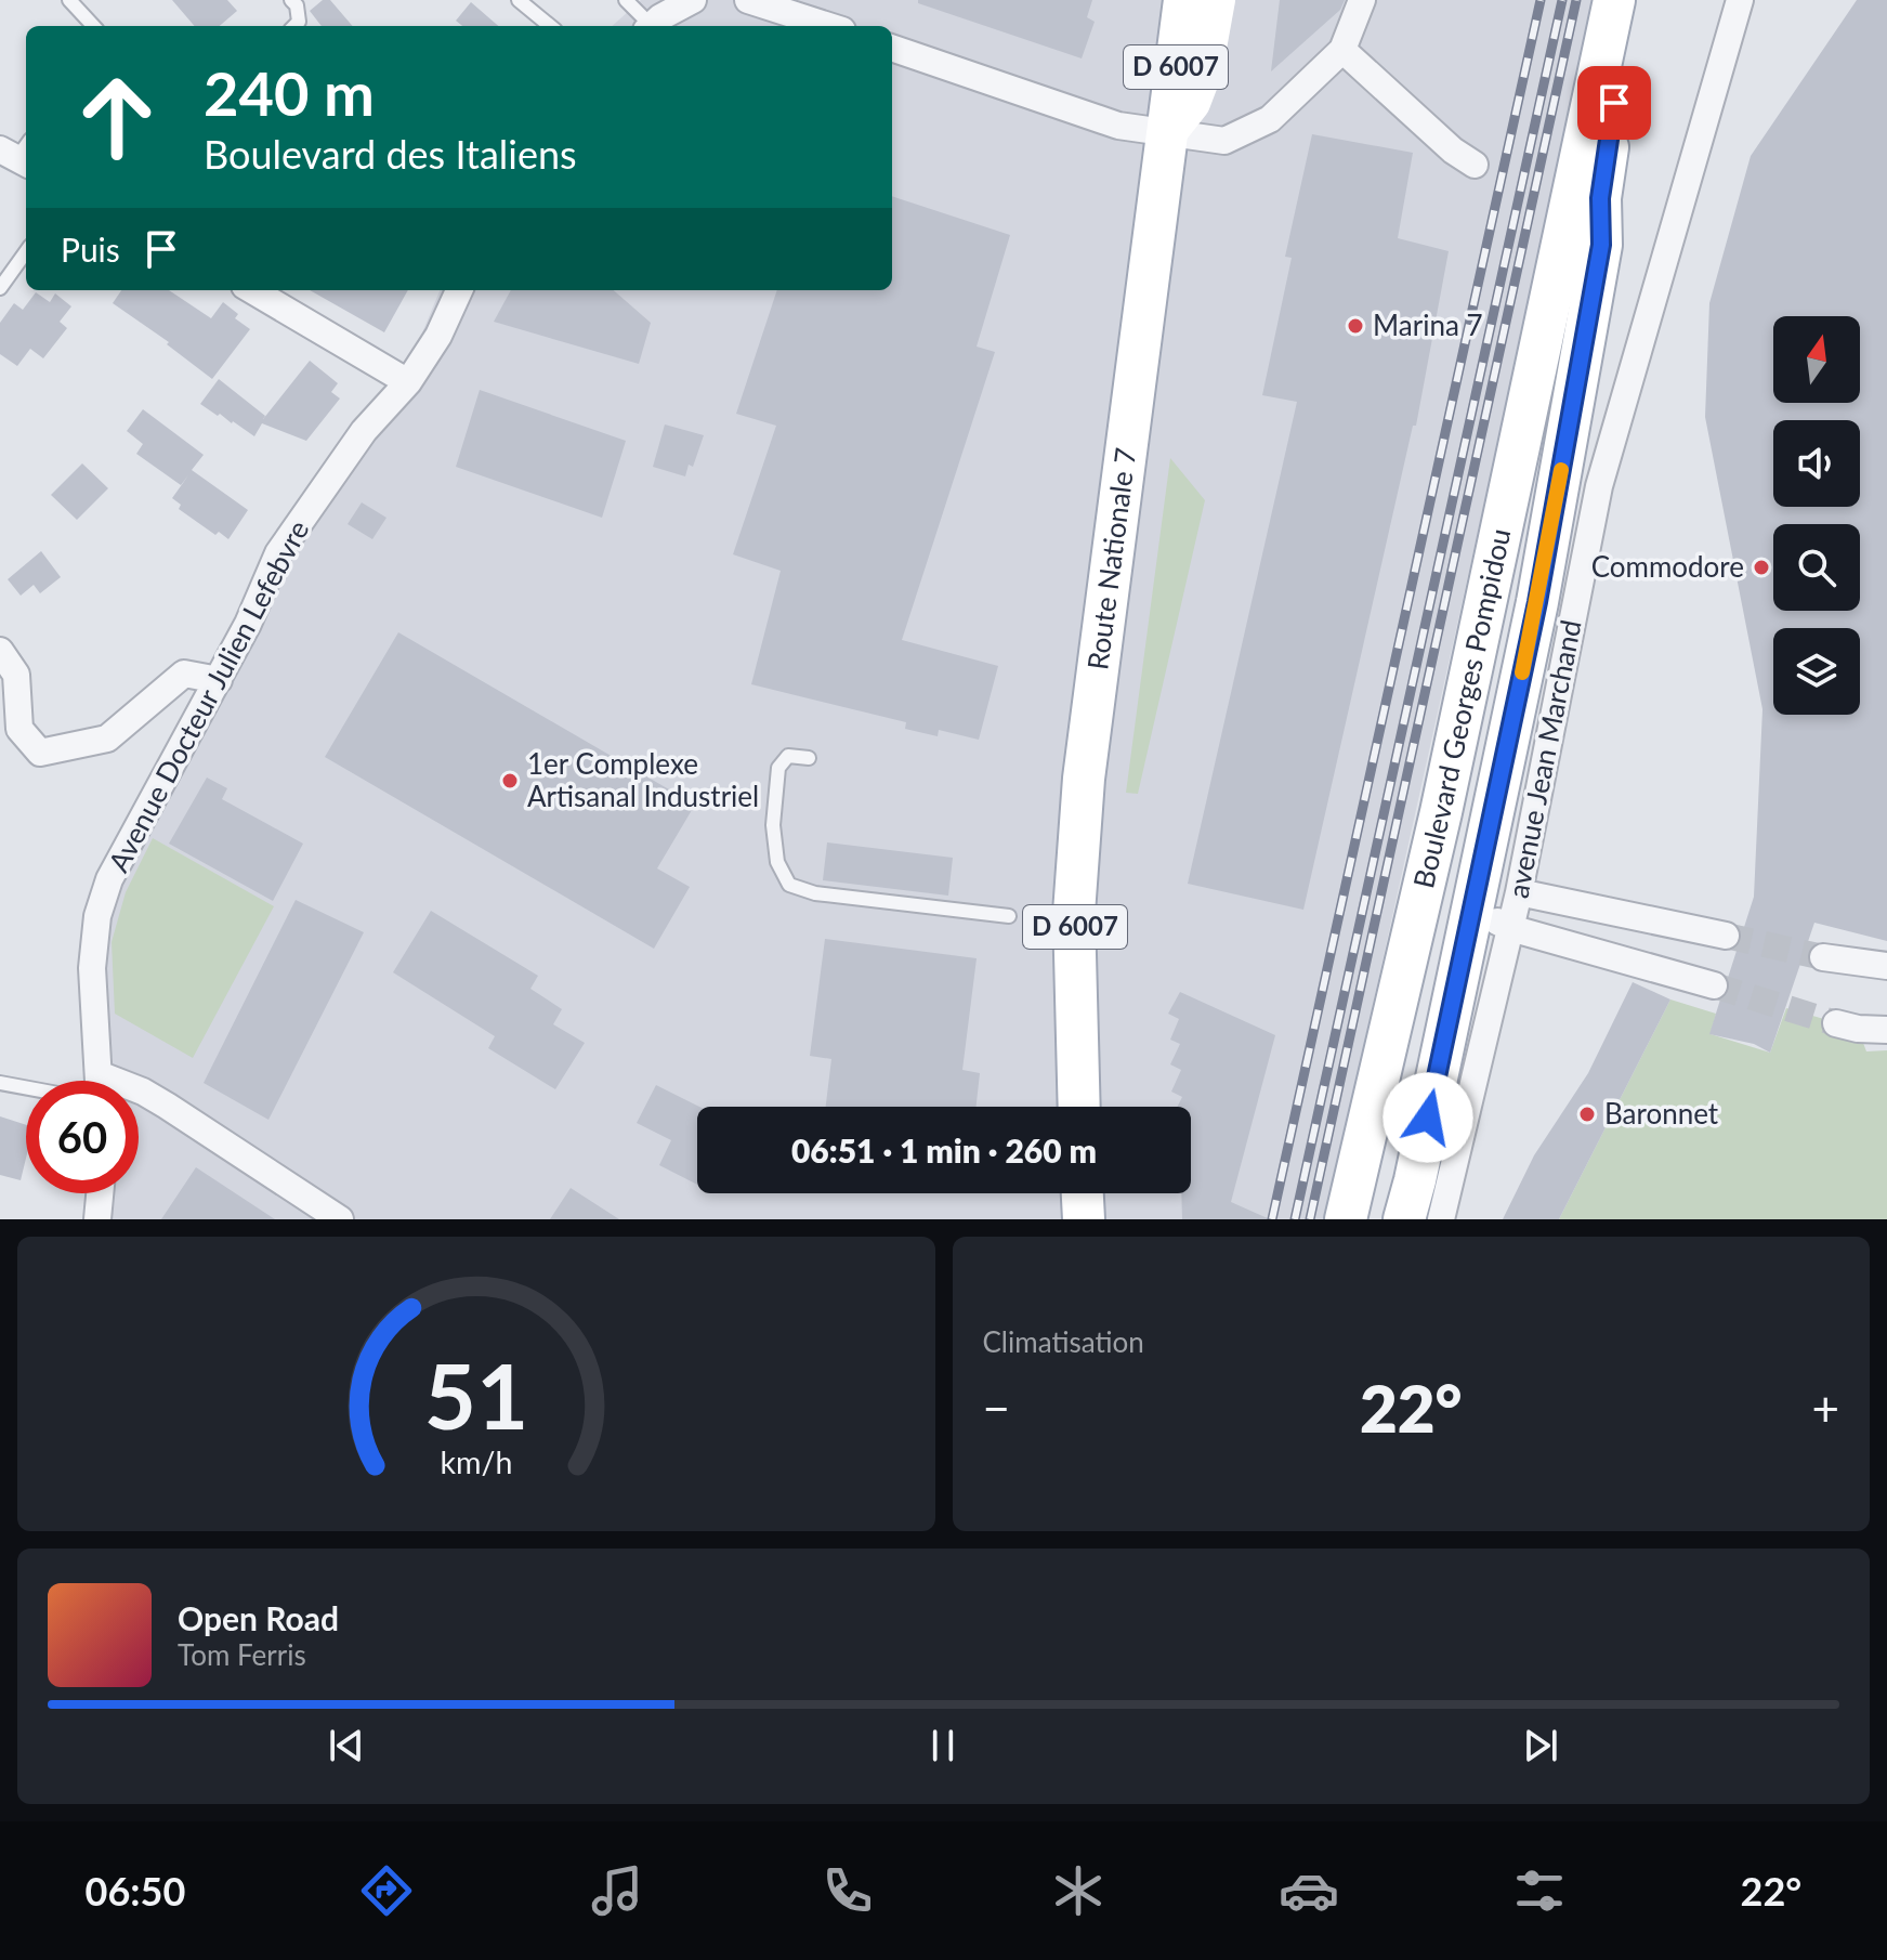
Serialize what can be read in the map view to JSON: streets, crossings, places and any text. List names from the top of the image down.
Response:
{
  "streets": {
    "main road": ["D 6007", "Route Nationale 7", "Boulevard Georges Pompidou"],
    "street": ["Avenue Docteur Julien Lefebvre", "avenue Jean Marchand"]
  },
  "places": [
    "Marina 7",
    "Commodore",
    "1er Complexe Artisanal Industriel",
    "Baronnet"
  ],
  "north": "top",
  "page": {
    "turn": ["240 m", "Boulevard des Italiens"],
    "then": "Puis",
    "limit": "60",
    "trip": "06:51 · 1 min · 260 m",
    "tile": "Climatisation",
    "heat": ["−", "22°", "+"],
    "song": ["Open Road", "Tom Ferris"],
    "tabs": ["06:50", "22°"],
    "gauge": ["51", "km/h"]
  }
}
